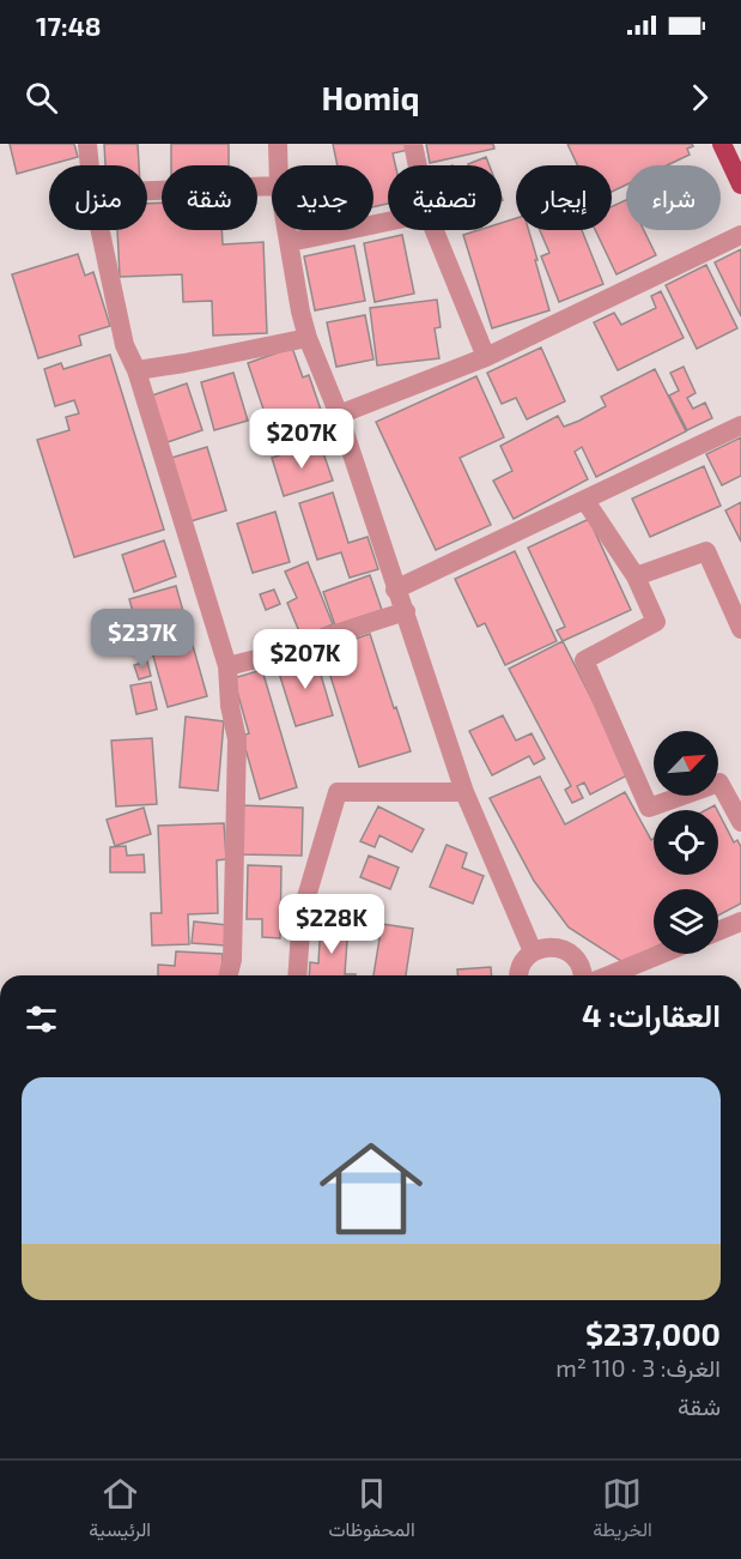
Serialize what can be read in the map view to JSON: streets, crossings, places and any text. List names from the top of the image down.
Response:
{
  "north": "top right",
  "page": {
    "status": "17:48",
    "header": "Homiq",
    "chip": [
      "شراء",
      "إيجار",
      "تصفية",
      "جديد",
      "شقة",
      "منزل"
    ],
    "price": [
      "$207K",
      "$237K",
      "$207K",
      "$228K"
    ],
    "heading": "العقارات: 4",
    "list": [
      {
        "name": "$237,000",
        "note": "الغرف: 3 · 110 m² · شقة"
      }
    ],
    "tabs": ["الخريطة", "المحفوظات", "الرئيسية"]
  }
}
